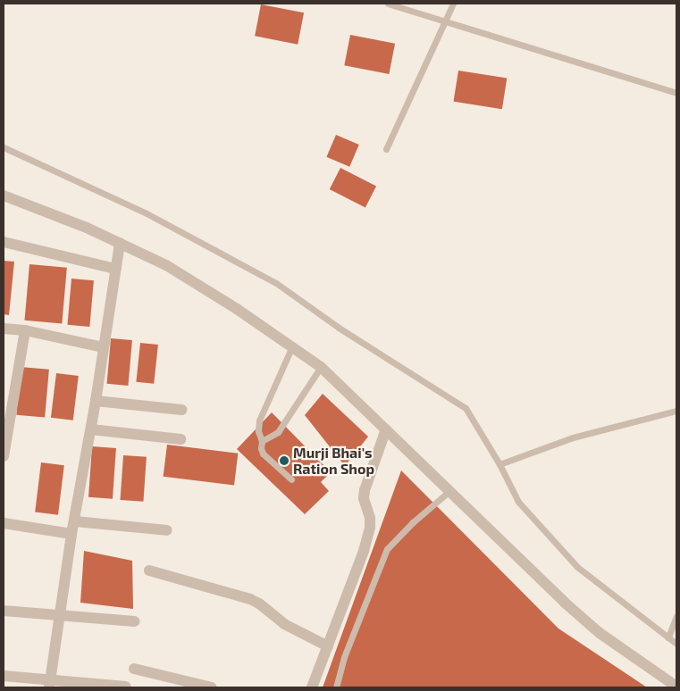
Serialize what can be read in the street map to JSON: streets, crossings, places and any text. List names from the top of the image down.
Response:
{
  "places": ["Murji Bhai's Ration Shop"]
}
